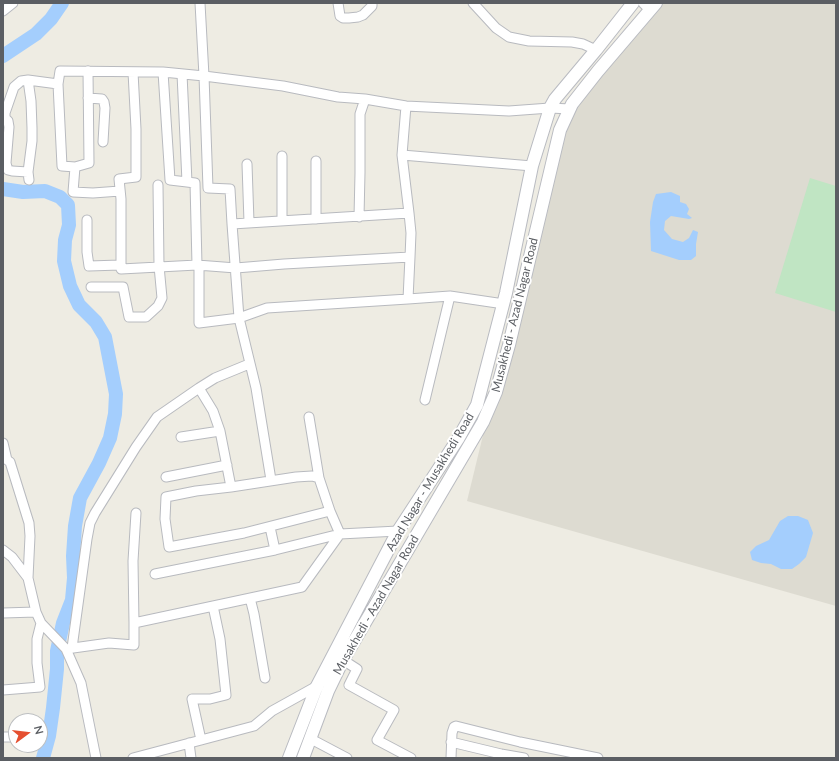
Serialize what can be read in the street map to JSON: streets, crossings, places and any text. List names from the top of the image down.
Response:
{
  "streets": {
    "main road": ["Musakhedi - Azad Nagar Road", "Azad Nagar - Musakhedi Road"]
  },
  "crossings": [
    ["Musakhedi - Azad Nagar Road", "Azad Nagar - Musakhedi Road"]
  ],
  "north": "right"
}
